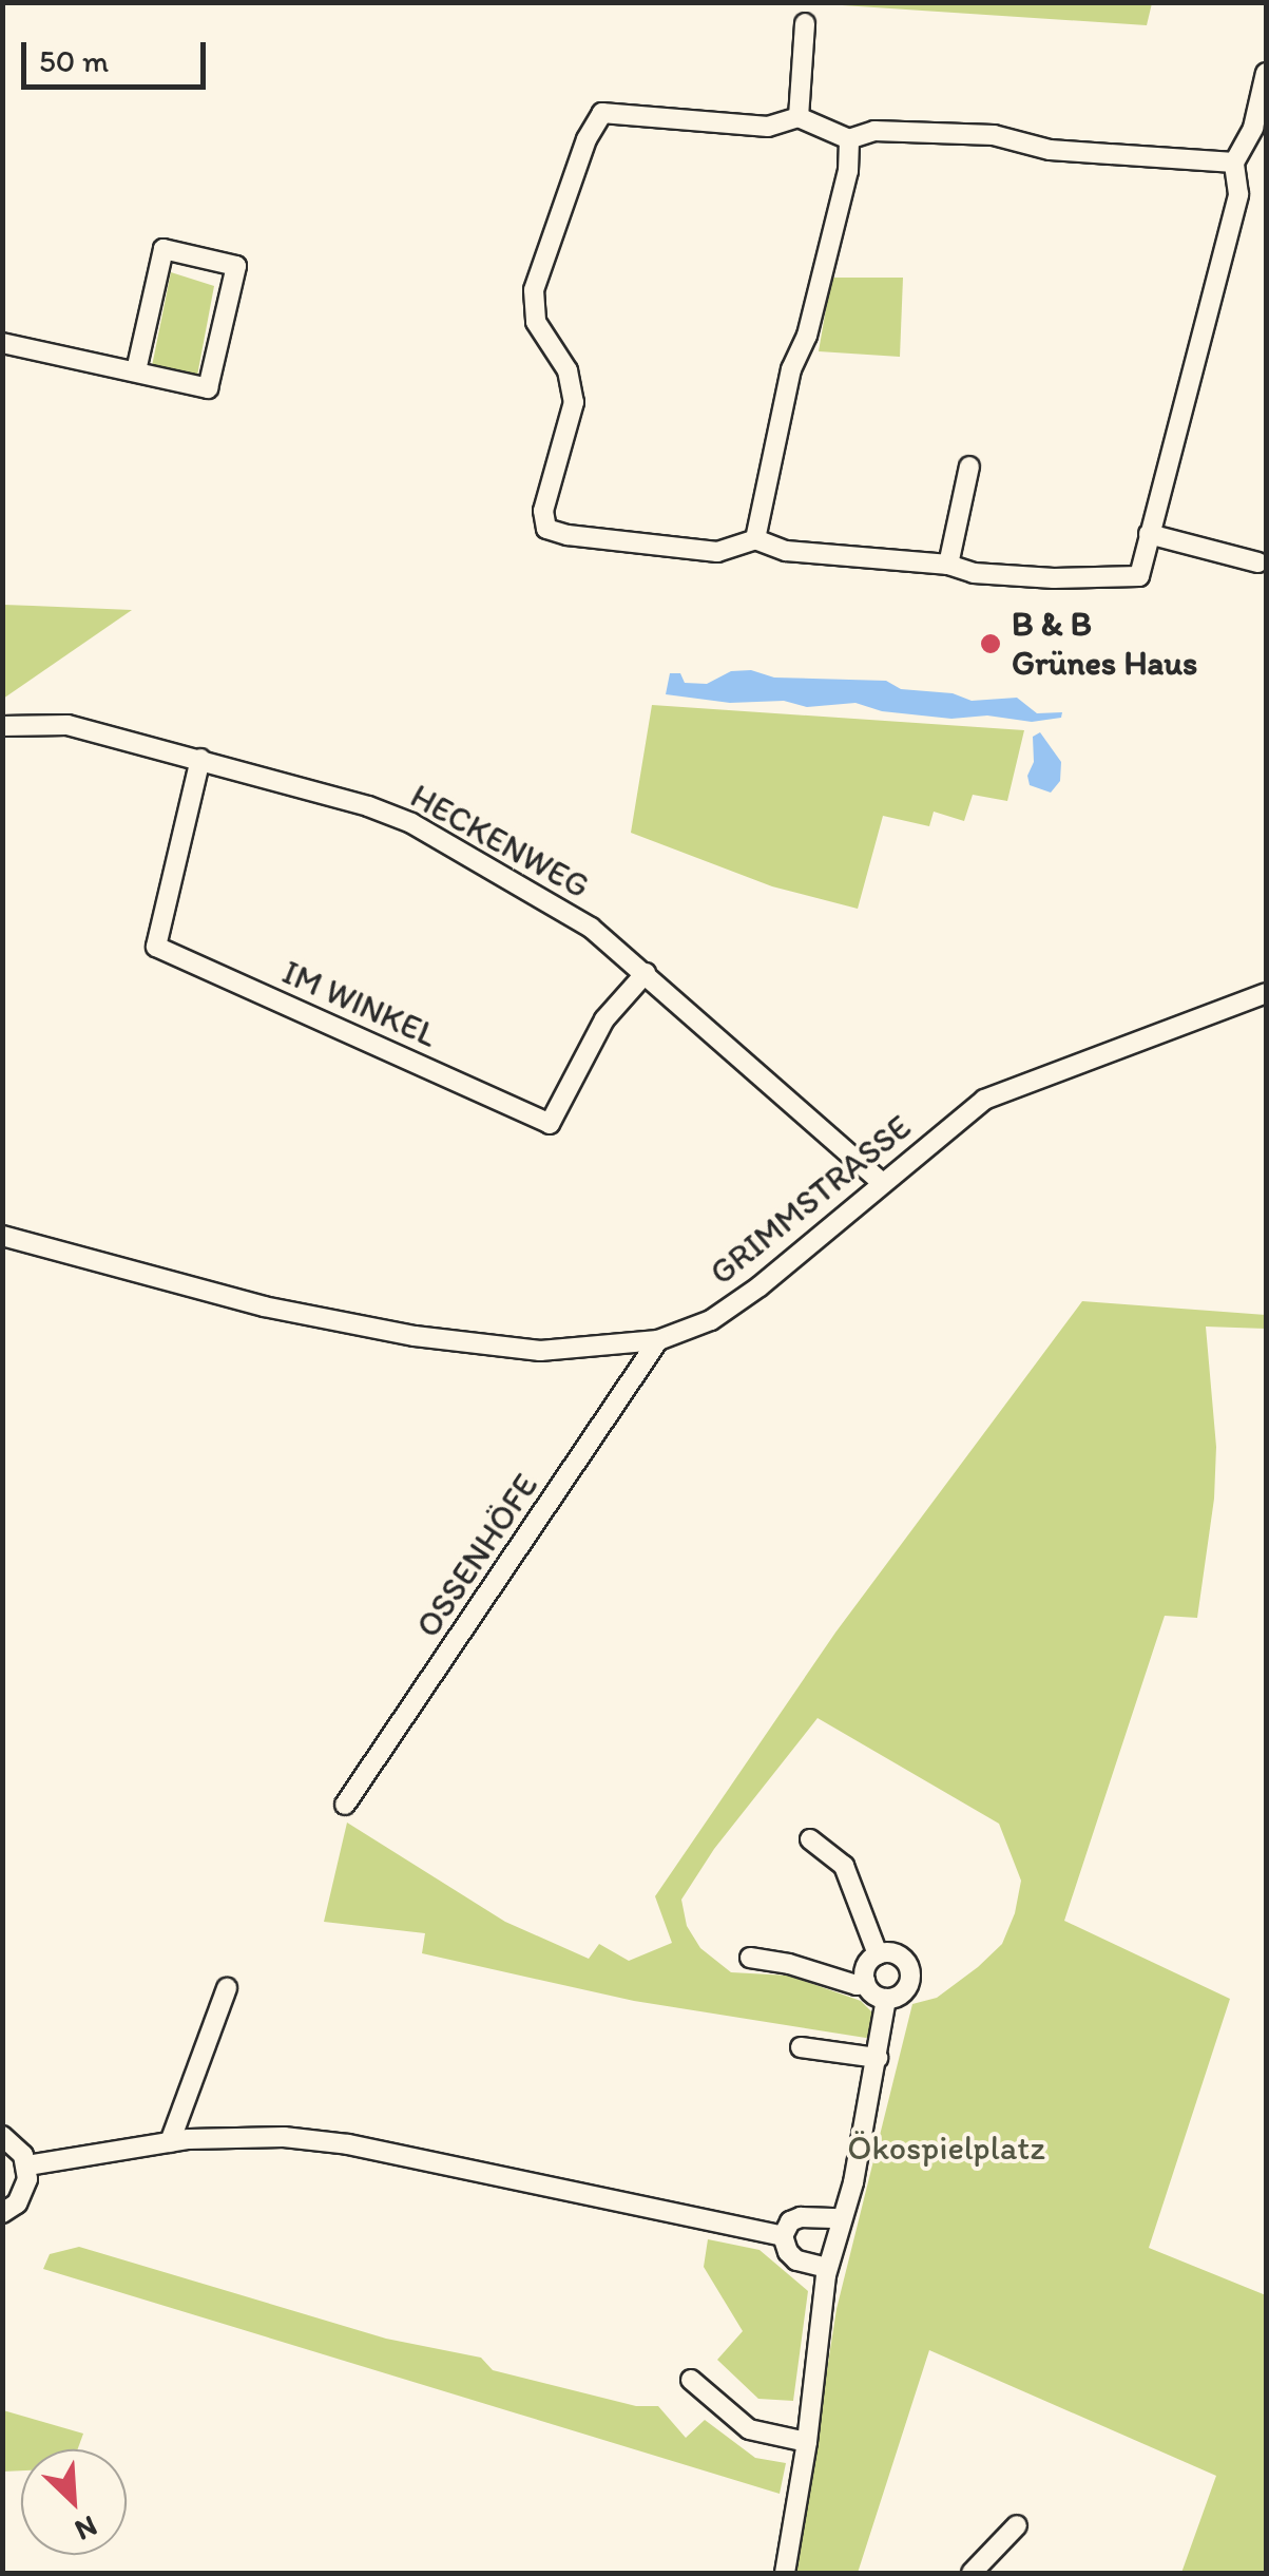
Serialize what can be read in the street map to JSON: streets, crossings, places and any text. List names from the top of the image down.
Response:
{
  "streets": {
    "street": [
      "HECKENWEG",
      "IM WINKEL",
      "GRIMMSTRASSE",
      "OSSENHÖFE"
    ]
  },
  "crossings": [
    ["HECKENWEG", "IM WINKEL"],
    ["HECKENWEG", "GRIMMSTRASSE"],
    ["GRIMMSTRASSE", "OSSENHÖFE"]
  ],
  "parks": ["Ökospielplatz"],
  "places": ["B & B Grünes Haus"],
  "scale_bar": "50 m",
  "north": "bottom right"
}
